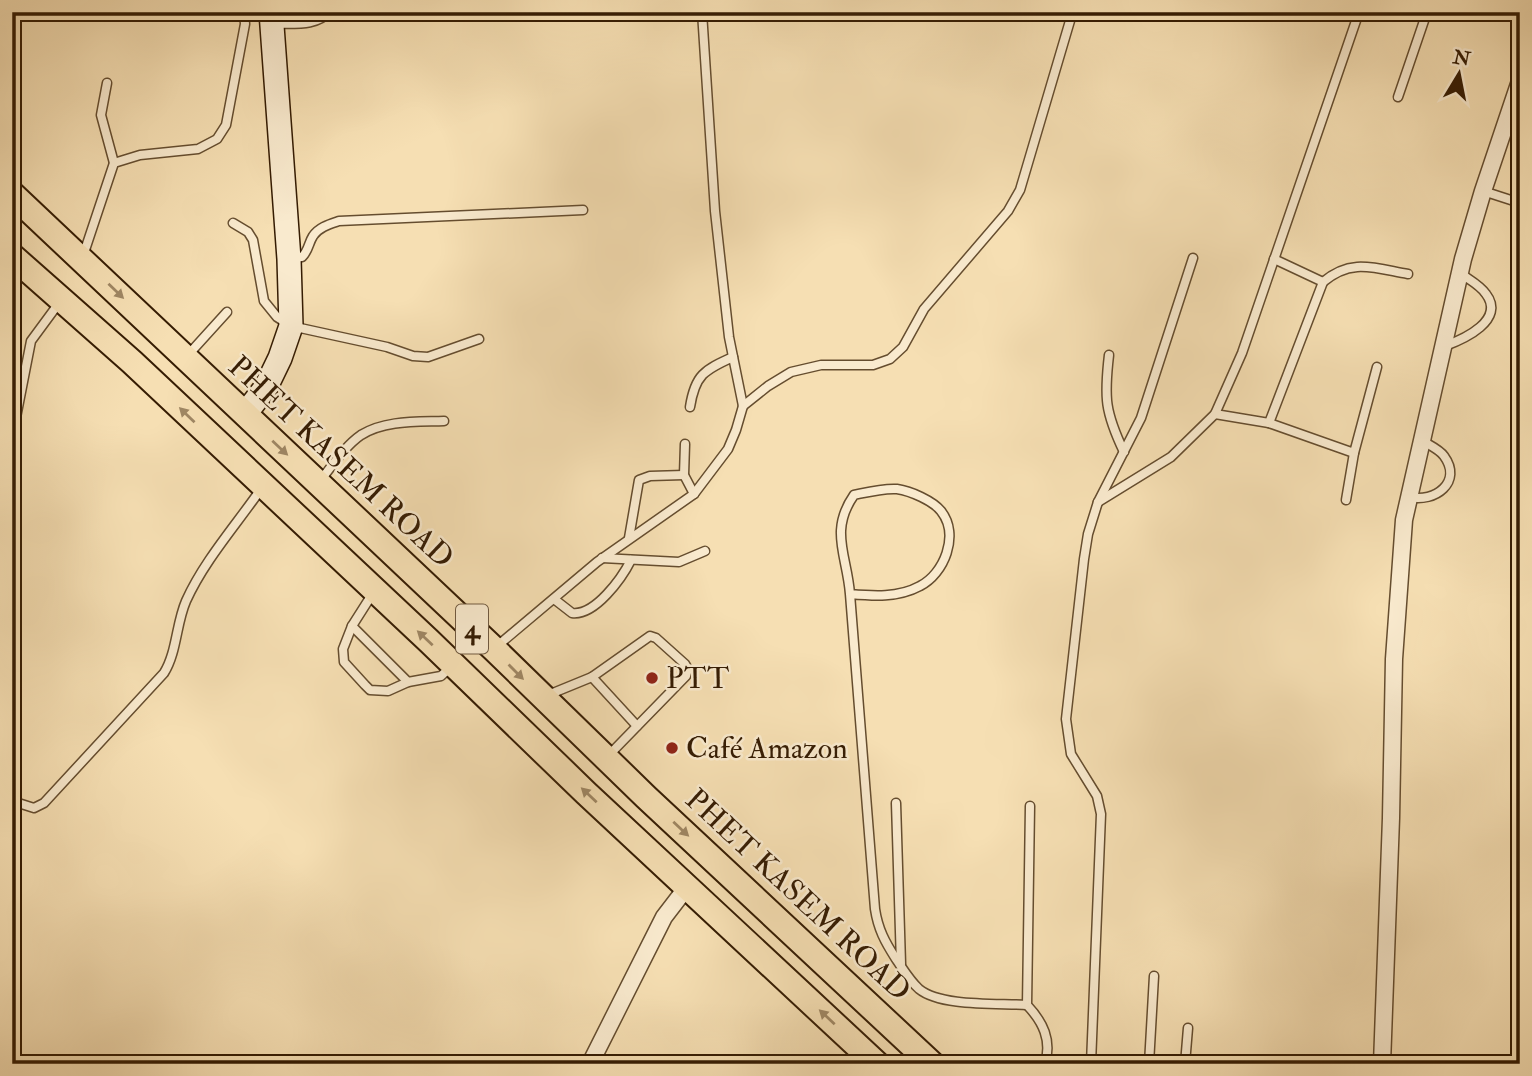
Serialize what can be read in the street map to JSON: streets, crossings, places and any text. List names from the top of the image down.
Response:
{
  "streets": {
    "main road": ["PHET KASEM ROAD", "4"]
  },
  "places": ["PTT", "Café Amazon"],
  "north": "top"
}
